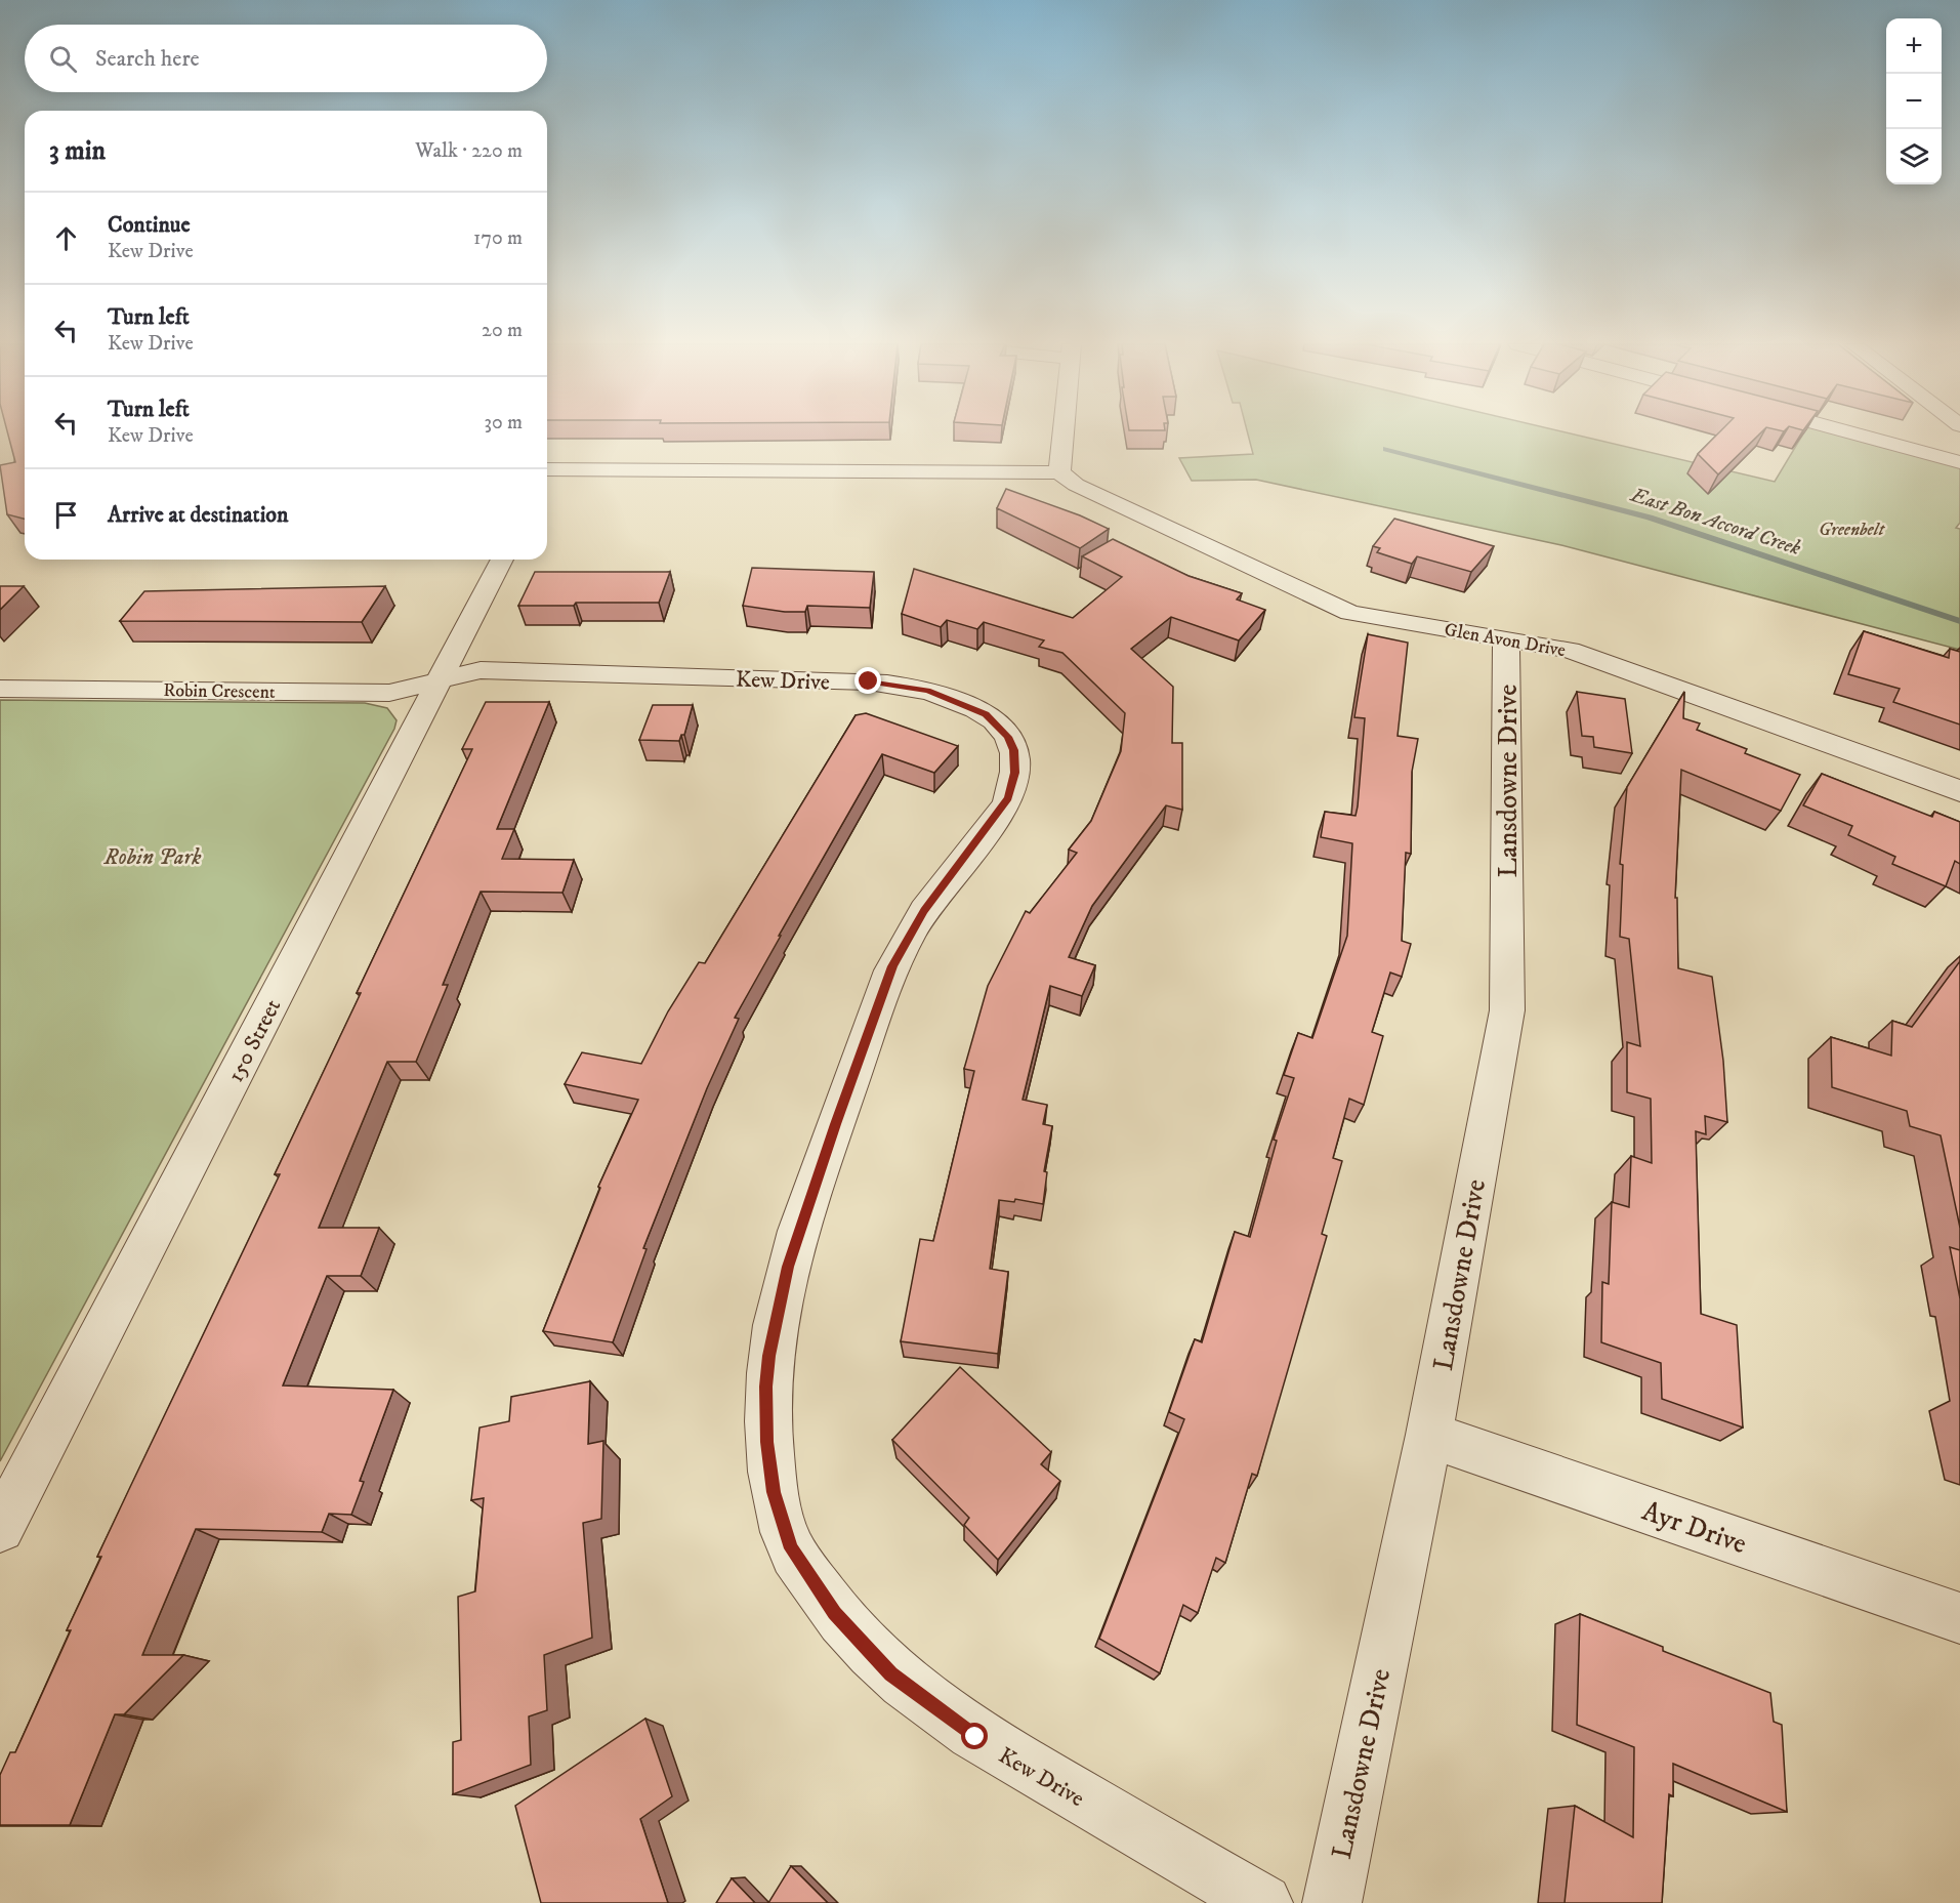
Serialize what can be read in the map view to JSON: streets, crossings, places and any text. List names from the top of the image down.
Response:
{
  "streets": {
    "street": [
      "Glen Avon Drive",
      "Kew Drive",
      "Robin Crescent",
      "Lansdowne Drive",
      "150 Street",
      "Ayr Drive"
    ]
  },
  "crossings": [
    ["Glen Avon Drive", "Lansdowne Drive"],
    ["Kew Drive", "Robin Crescent"],
    ["Kew Drive", "150 Street"],
    ["Robin Crescent", "150 Street"],
    ["Lansdowne Drive", "Ayr Drive"]
  ],
  "water": ["East Bon Accord Creek"],
  "parks": ["Greenbelt", "Robin Park"],
  "page": {
    "map_buttons": ["+", "−"],
    "search": "Search here",
    "heading": ["3 min", "Walk · 220 m"],
    "list": [
      ["Continue", "Kew Drive", "170 m"],
      ["Turn left", "Kew Drive", "20 m"],
      ["Turn left", "Kew Drive", "30 m"],
      "Arrive at destination"
    ]
  }
}
